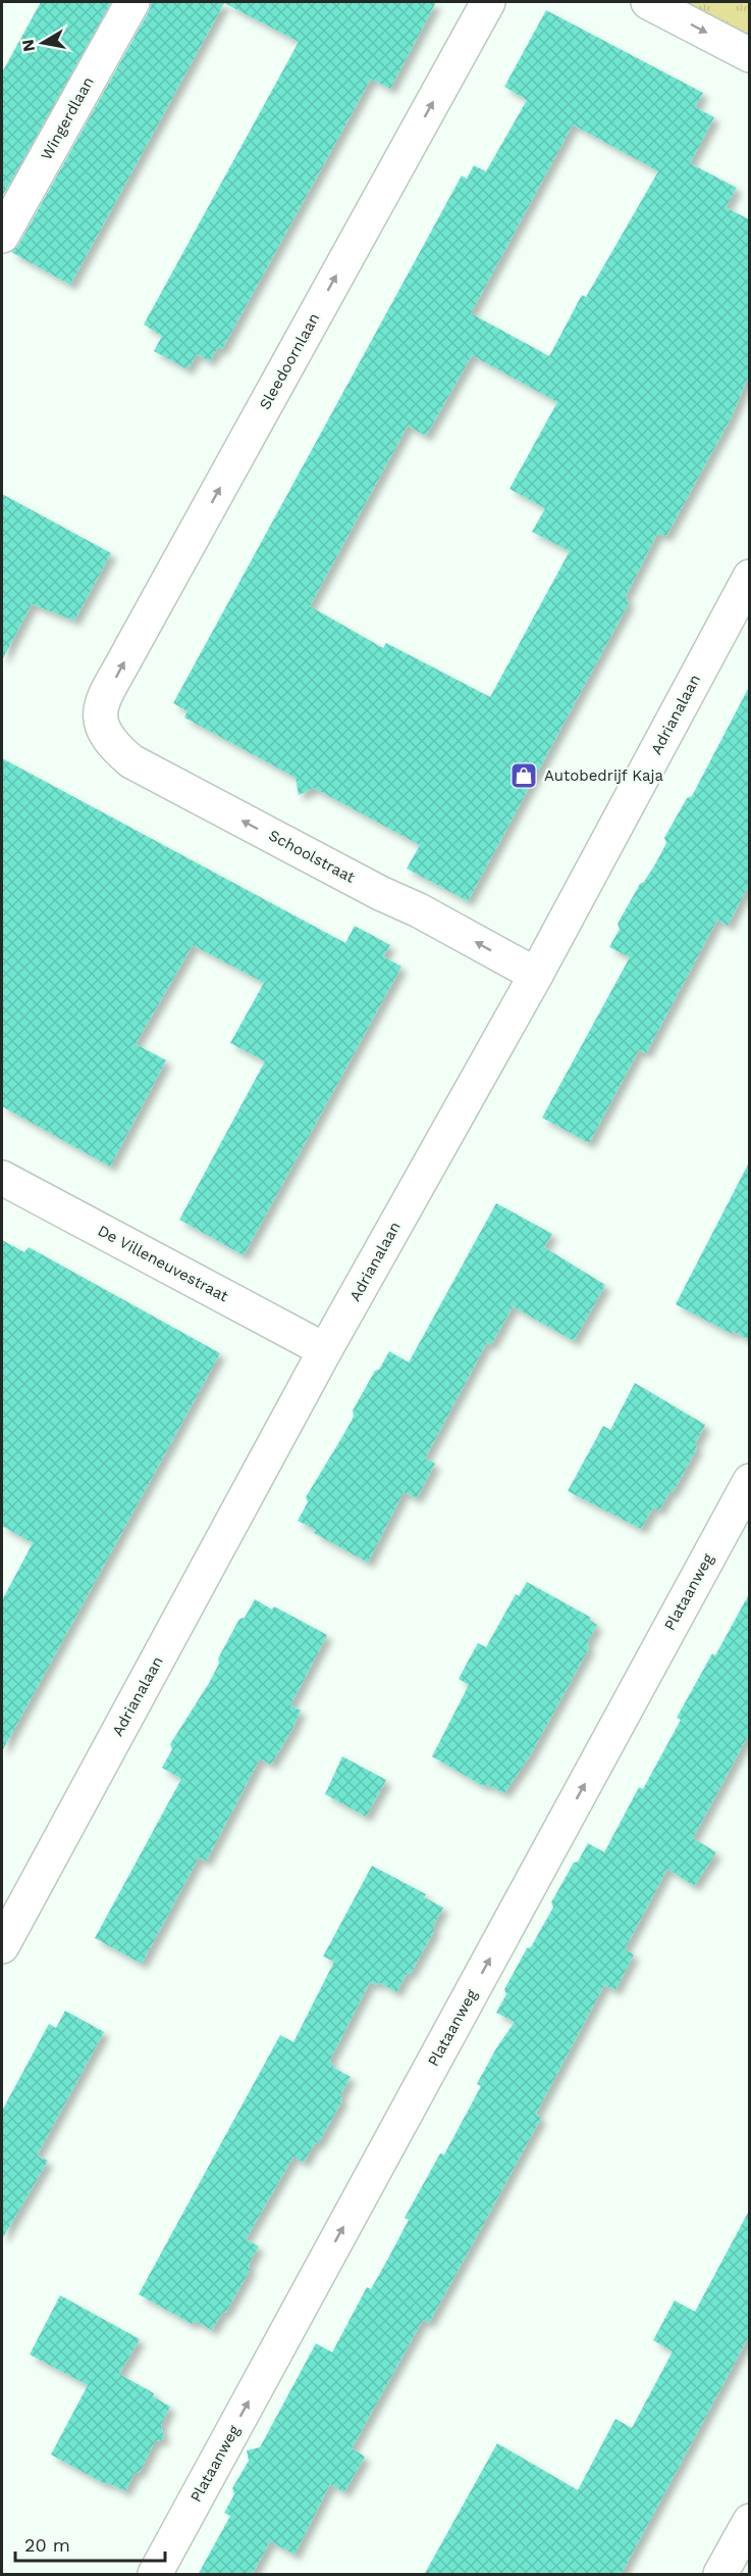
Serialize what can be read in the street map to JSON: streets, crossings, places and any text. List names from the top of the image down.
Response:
{
  "streets": {
    "street": [
      "Wingerdlaan",
      "Sleedoornlaan",
      "Adrianalaan",
      "Schoolstraat",
      "De Villeneuvestraat",
      "Plataanweg"
    ]
  },
  "crossings": [
    ["Sleedoornlaan", "Schoolstraat"],
    ["Adrianalaan", "Schoolstraat"],
    ["Adrianalaan", "De Villeneuvestraat"]
  ],
  "one_way": ["Sleedoornlaan", "Schoolstraat", "Plataanweg"],
  "places": {
    "shop": ["Autobedrijf Kaja"]
  },
  "scale_bar": "20 m",
  "north": "left"
}
